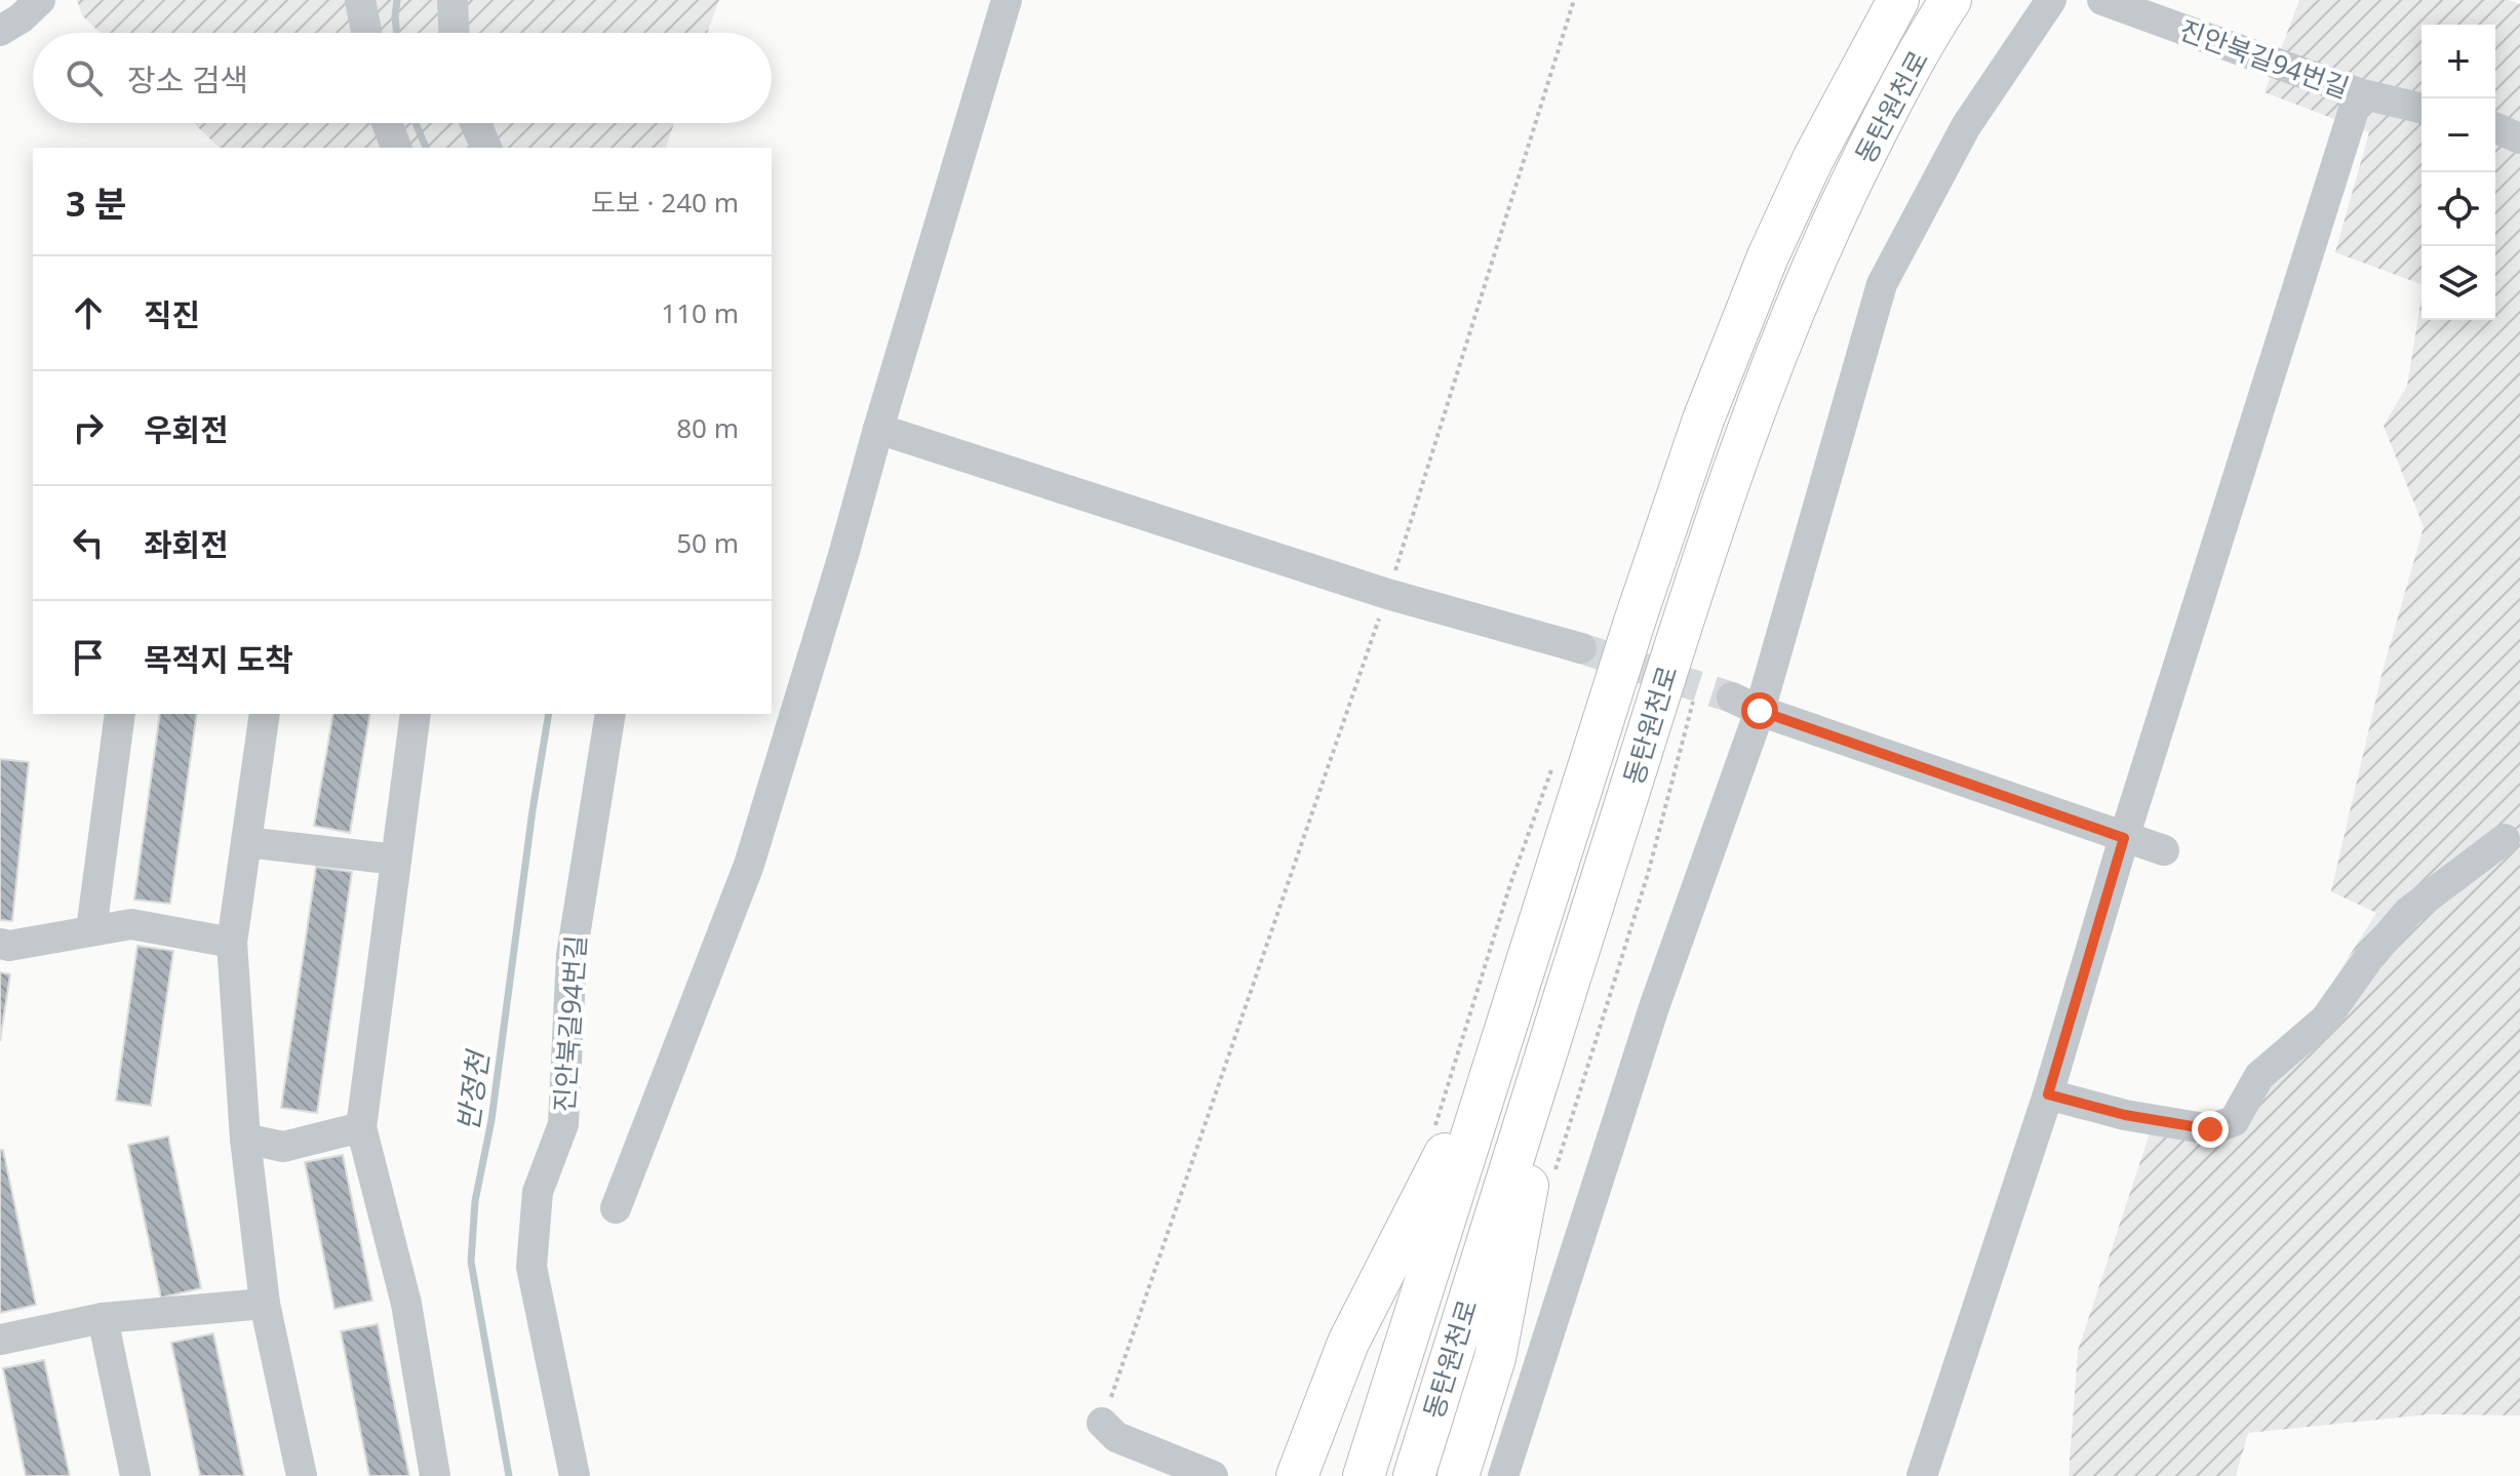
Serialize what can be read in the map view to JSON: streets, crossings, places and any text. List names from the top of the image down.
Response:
{
  "streets": {
    "main road": ["동탄원천로"],
    "street": ["진안북길94번길"]
  },
  "water": ["반정천"],
  "page": {
    "map_buttons": ["+", "−"],
    "search": "장소 검색",
    "heading": ["3 분", "도보 · 240 m"],
    "list": [
      ["직진", "110 m"],
      ["우회전", "80 m"],
      ["좌회전", "50 m"],
      "목적지 도착"
    ]
  }
}
